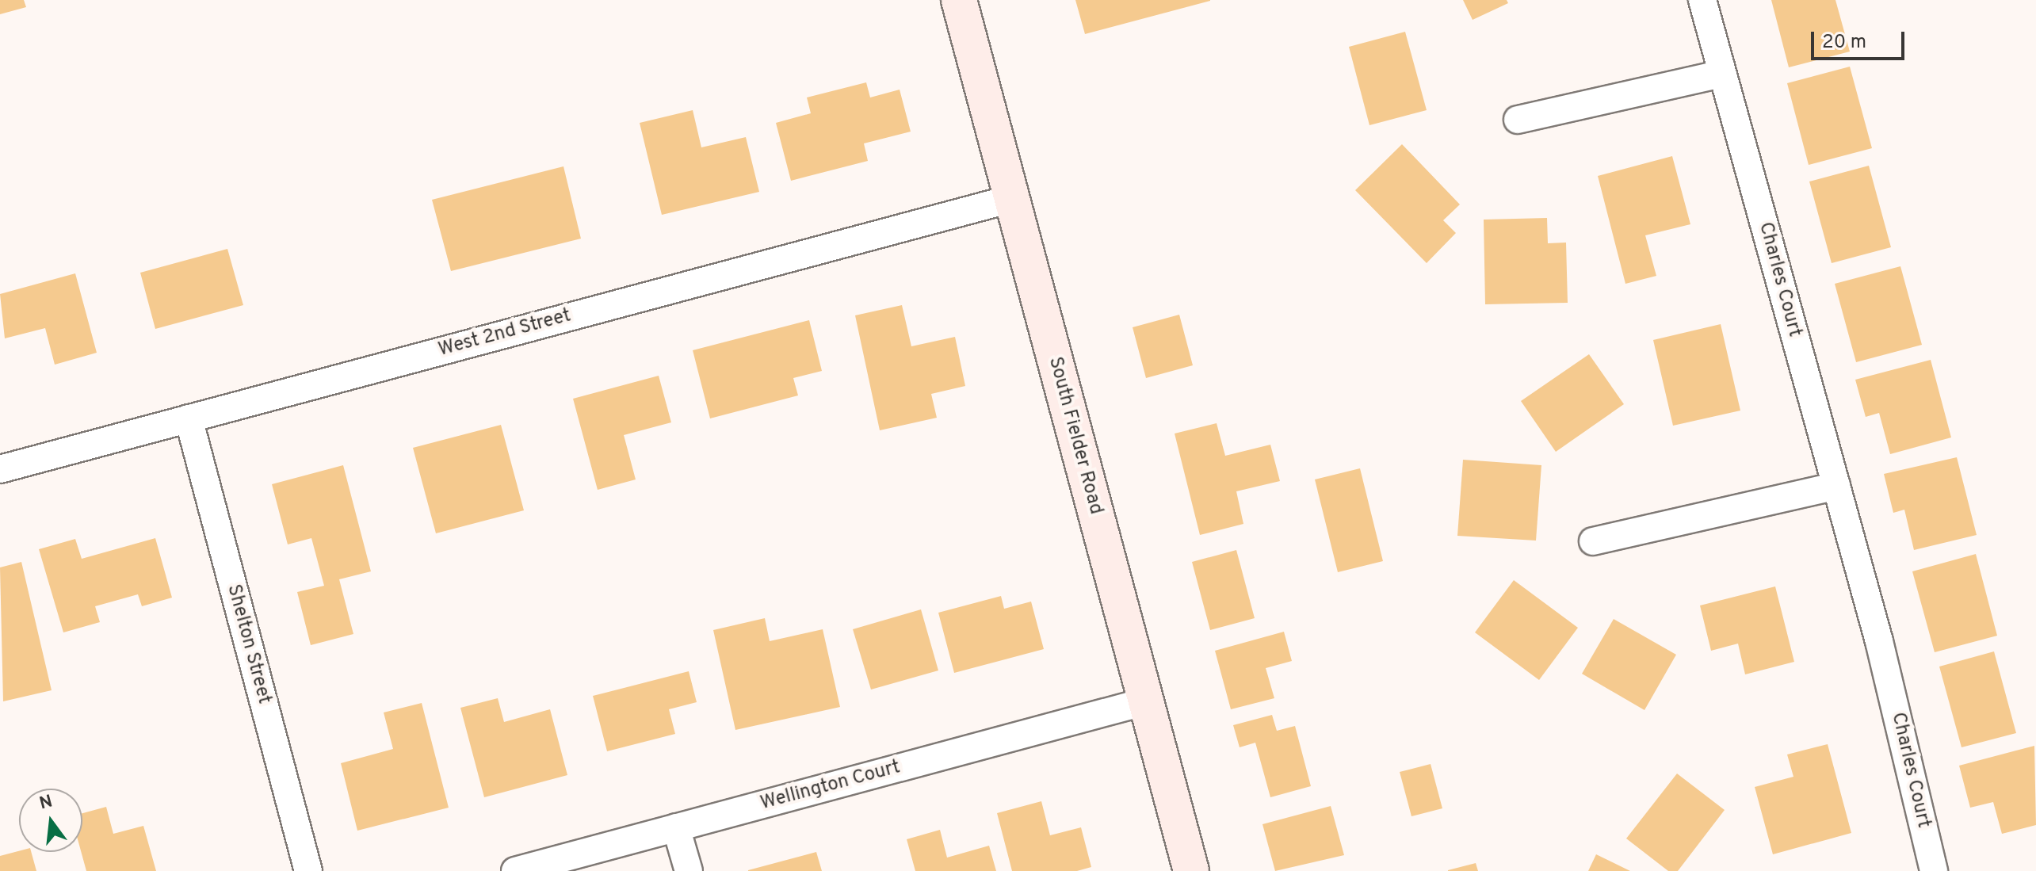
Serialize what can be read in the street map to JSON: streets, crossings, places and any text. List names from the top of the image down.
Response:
{
  "streets": {
    "main road": ["South Fielder Road"],
    "street": [
      "Charles Court",
      "West 2nd Street",
      "Shelton Street",
      "Wellington Court"
    ]
  },
  "crossings": [
    ["West 2nd Street", "South Fielder Road"],
    ["West 2nd Street", "Shelton Street"],
    ["South Fielder Road", "Wellington Court"]
  ],
  "scale_bar": "20 m",
  "north": "top"
}
